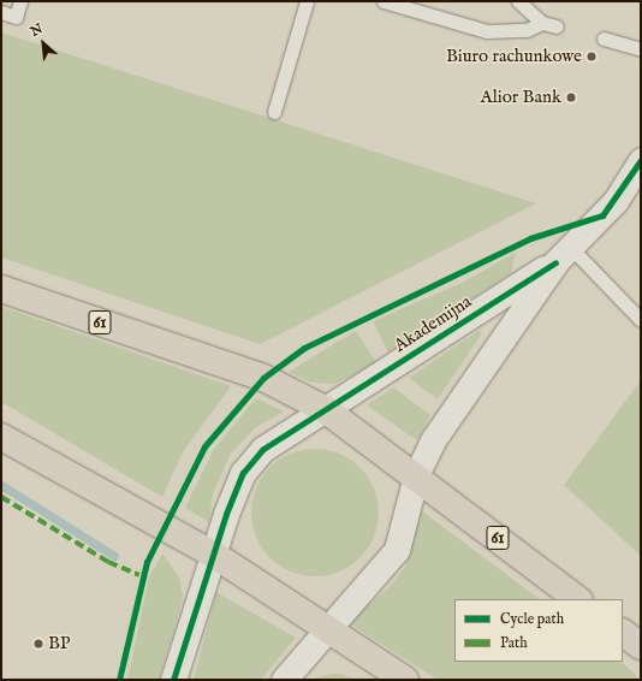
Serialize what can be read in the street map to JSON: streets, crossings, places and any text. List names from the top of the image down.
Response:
{
  "streets": {
    "main road": ["61"],
    "street": ["Akademijna"]
  },
  "crossings": [
    ["61", "Akademijna"]
  ],
  "places": ["Biuro rachunkowe", "Alior Bank", "BP"],
  "legend": ["Cycle path", "Path"],
  "north": "top left"
}
